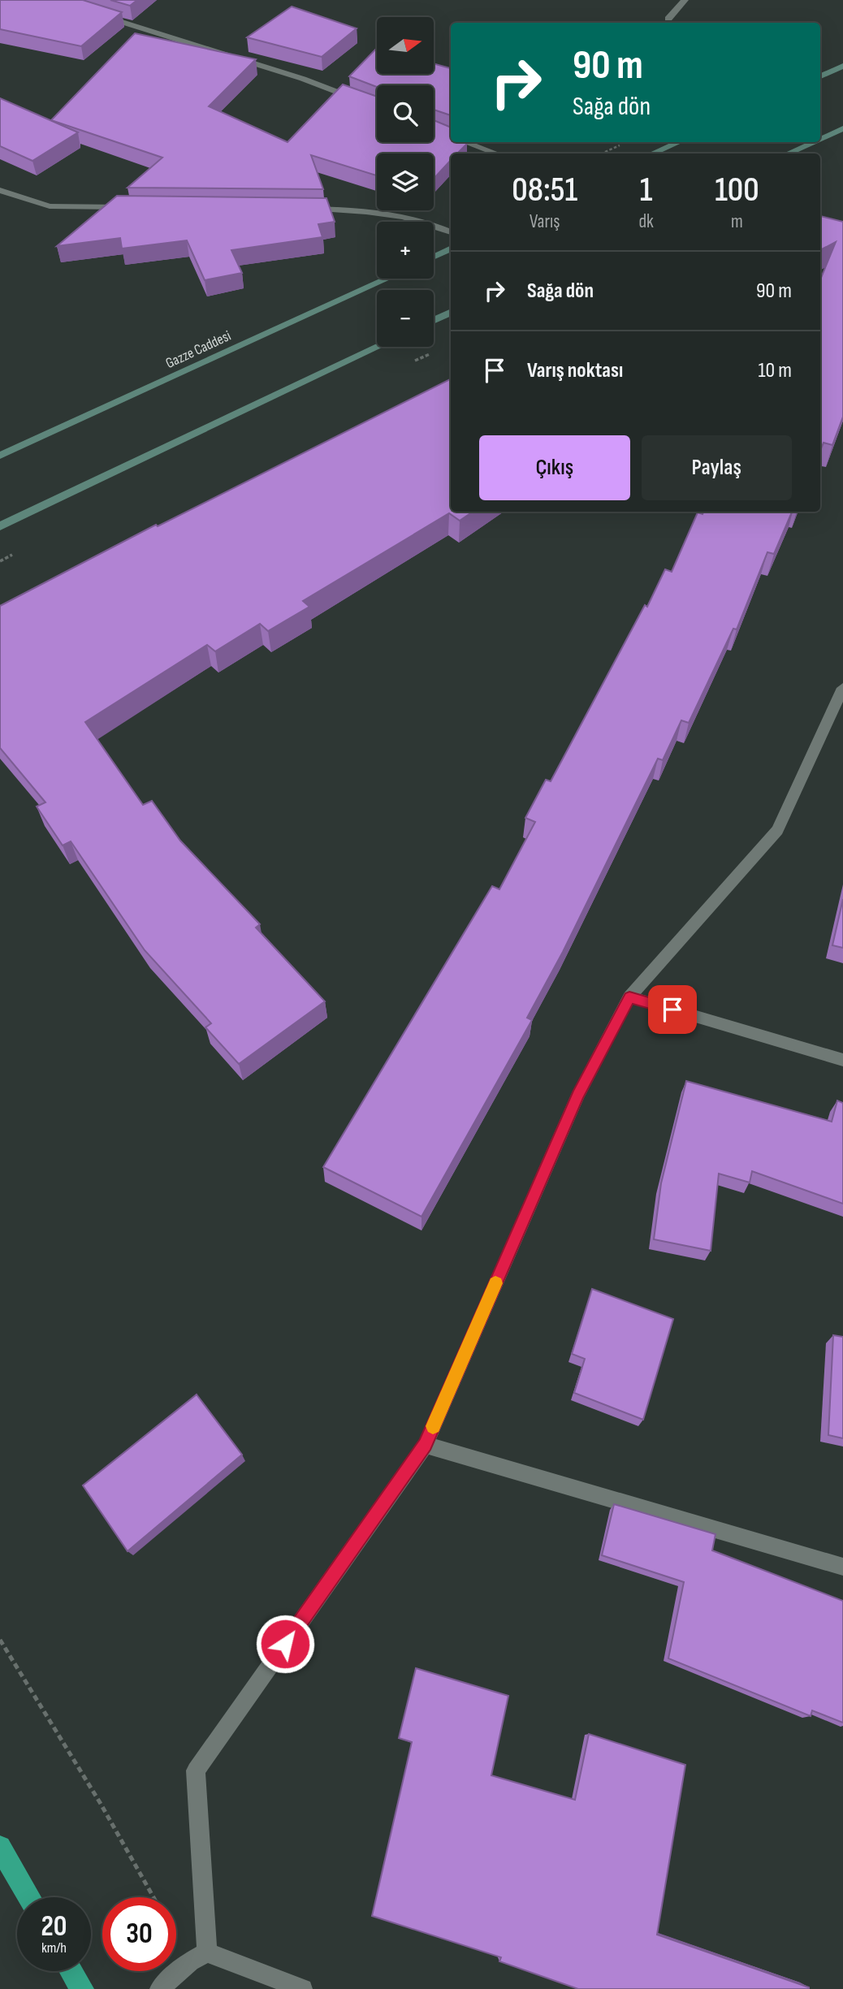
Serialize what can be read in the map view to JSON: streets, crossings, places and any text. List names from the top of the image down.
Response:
{
  "streets": {
    "main road": ["Gazze Caddesi"]
  },
  "north": "right",
  "page": {
    "map_buttons": ["+", "−"],
    "turn": ["90 m", "Sağa dön"],
    "eta": [
      "08:51",
      "Varış",
      "1",
      "dk",
      "100",
      "m"
    ],
    "list": [
      {
        "name": "Sağa dön",
        "value": "90 m"
      },
      {
        "name": "Varış noktası",
        "value": "10 m"
      }
    ],
    "buttons": ["Çıkış", "Paylaş"],
    "speed": "20 km/h",
    "limit": "30"
  }
}
